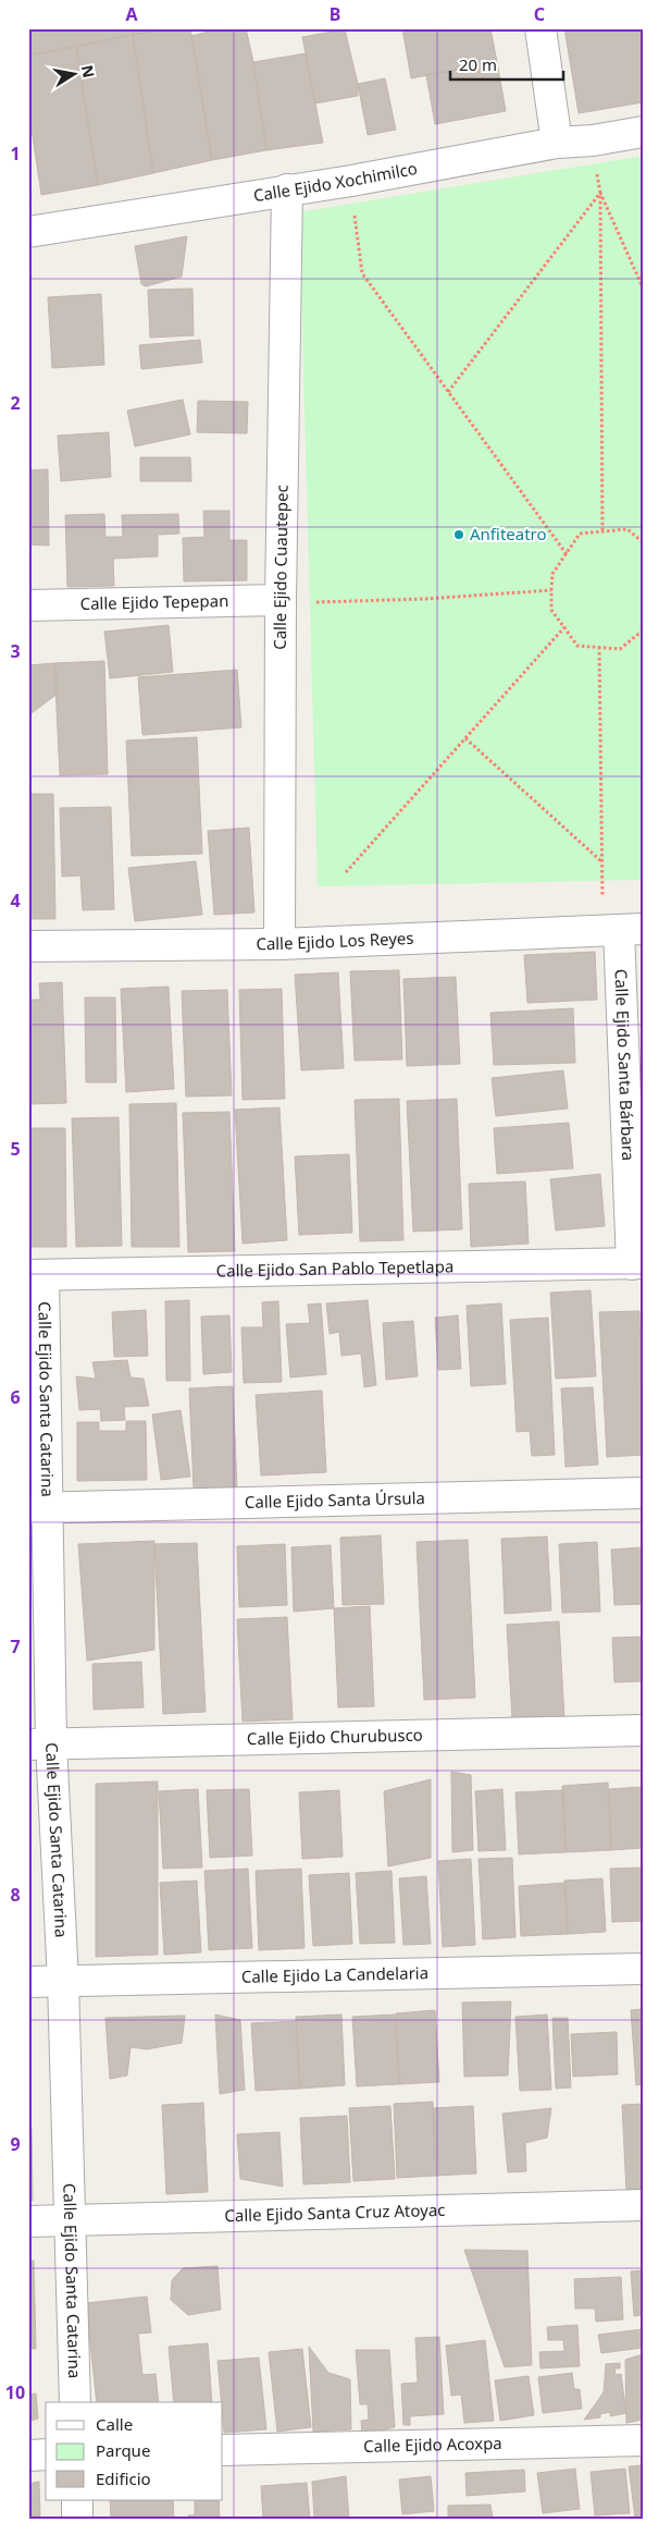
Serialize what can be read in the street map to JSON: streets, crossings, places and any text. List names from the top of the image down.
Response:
{
  "streets": {
    "street": [
      "Calle Ejido Xochimilco",
      "Calle Ejido Cuautepec",
      "Calle Ejido Tepepan",
      "Calle Ejido Los Reyes",
      "Calle Ejido Santa Bárbara",
      "Calle Ejido San Pablo Tepetlapa",
      "Calle Ejido Santa Catarina",
      "Calle Ejido Santa Úrsula",
      "Calle Ejido Churubusco",
      "Calle Ejido La Candelaria",
      "Calle Ejido Santa Cruz Atoyac",
      "Calle Ejido Acoxpa"
    ]
  },
  "crossings": [
    ["Calle Ejido Xochimilco", "Calle Ejido Cuautepec"],
    ["Calle Ejido Cuautepec", "Calle Ejido Tepepan"],
    ["Calle Ejido Cuautepec", "Calle Ejido Los Reyes"],
    ["Calle Ejido Los Reyes", "Calle Ejido Santa Bárbara"],
    ["Calle Ejido Santa Bárbara", "Calle Ejido San Pablo Tepetlapa"],
    ["Calle Ejido San Pablo Tepetlapa", "Calle Ejido Santa Catarina"],
    ["Calle Ejido Santa Catarina", "Calle Ejido Santa Úrsula"],
    ["Calle Ejido Santa Catarina", "Calle Ejido Churubusco"],
    ["Calle Ejido Santa Catarina", "Calle Ejido La Candelaria"],
    ["Calle Ejido Santa Catarina", "Calle Ejido Santa Cruz Atoyac"]
  ],
  "places": ["Anfiteatro"],
  "legend": ["Calle", "Parque", "Edificio"],
  "scale_bar": "20 m",
  "north": "right",
  "grid": {
    "columns": ["A", "B", "C"],
    "rows": [
      "1",
      "2",
      "3",
      "4",
      "5",
      "6",
      "7",
      "8",
      "9",
      "10"
    ]
  }
}
